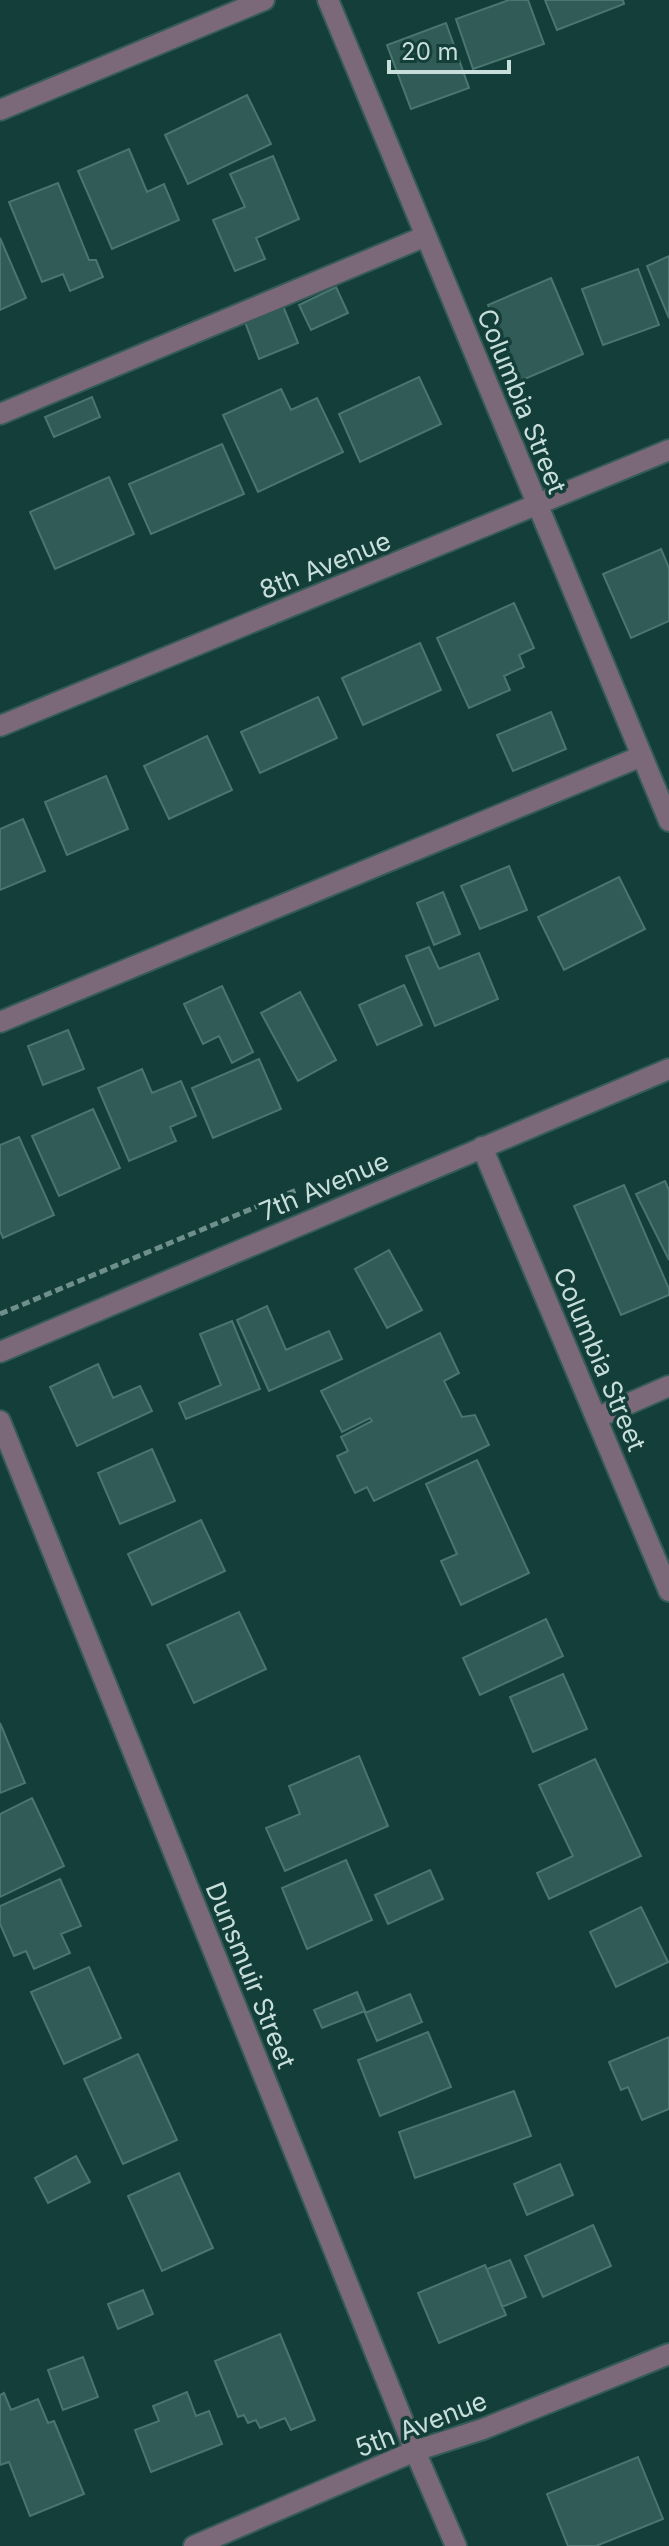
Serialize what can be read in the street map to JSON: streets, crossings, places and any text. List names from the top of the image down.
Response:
{
  "streets": {
    "street": [
      "Columbia Street",
      "8th Avenue",
      "7th Avenue",
      "Dunsmuir Street",
      "5th Avenue"
    ]
  },
  "crossings": [
    ["Columbia Street", "8th Avenue"],
    ["Columbia Street", "7th Avenue"],
    ["Dunsmuir Street", "5th Avenue"]
  ],
  "scale_bar": "20 m"
}
